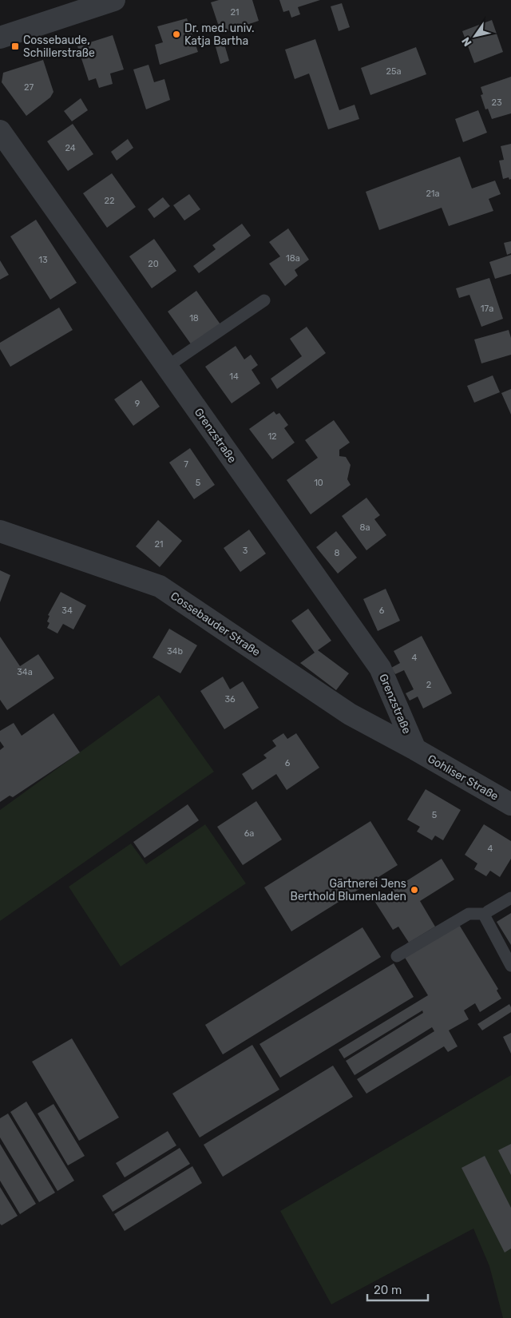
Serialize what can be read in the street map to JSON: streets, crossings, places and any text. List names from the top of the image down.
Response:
{
  "streets": {
    "street": ["Grenzstraße", "Cossebauder Straße", "Gohliser Straße"]
  },
  "crossings": [
    ["Grenzstraße", "Cossebauder Straße"],
    ["Grenzstraße", "Gohliser Straße"],
    ["Cossebauder Straße", "Gohliser Straße"]
  ],
  "places": {
    "other": ["Dr. med. univ. Katja Bartha", "Gärtnerei Jens Berthold Blumenladen"],
    "transit": ["Cossebaude, Schillerstraße"]
  },
  "house_numbers": [
    "21",
    "25a",
    "27",
    "23",
    "24",
    "21a",
    "22",
    "18a",
    "13",
    "20",
    "17a",
    "18",
    "14",
    "9",
    "12",
    "7",
    "5",
    "10",
    "8a",
    "21",
    "3",
    "8",
    "34",
    "6",
    "34b",
    "4",
    "34a",
    "2",
    "36",
    "6",
    "5",
    "6a",
    "4"
  ],
  "scale_bar": "20 m",
  "north": "bottom left"
}
